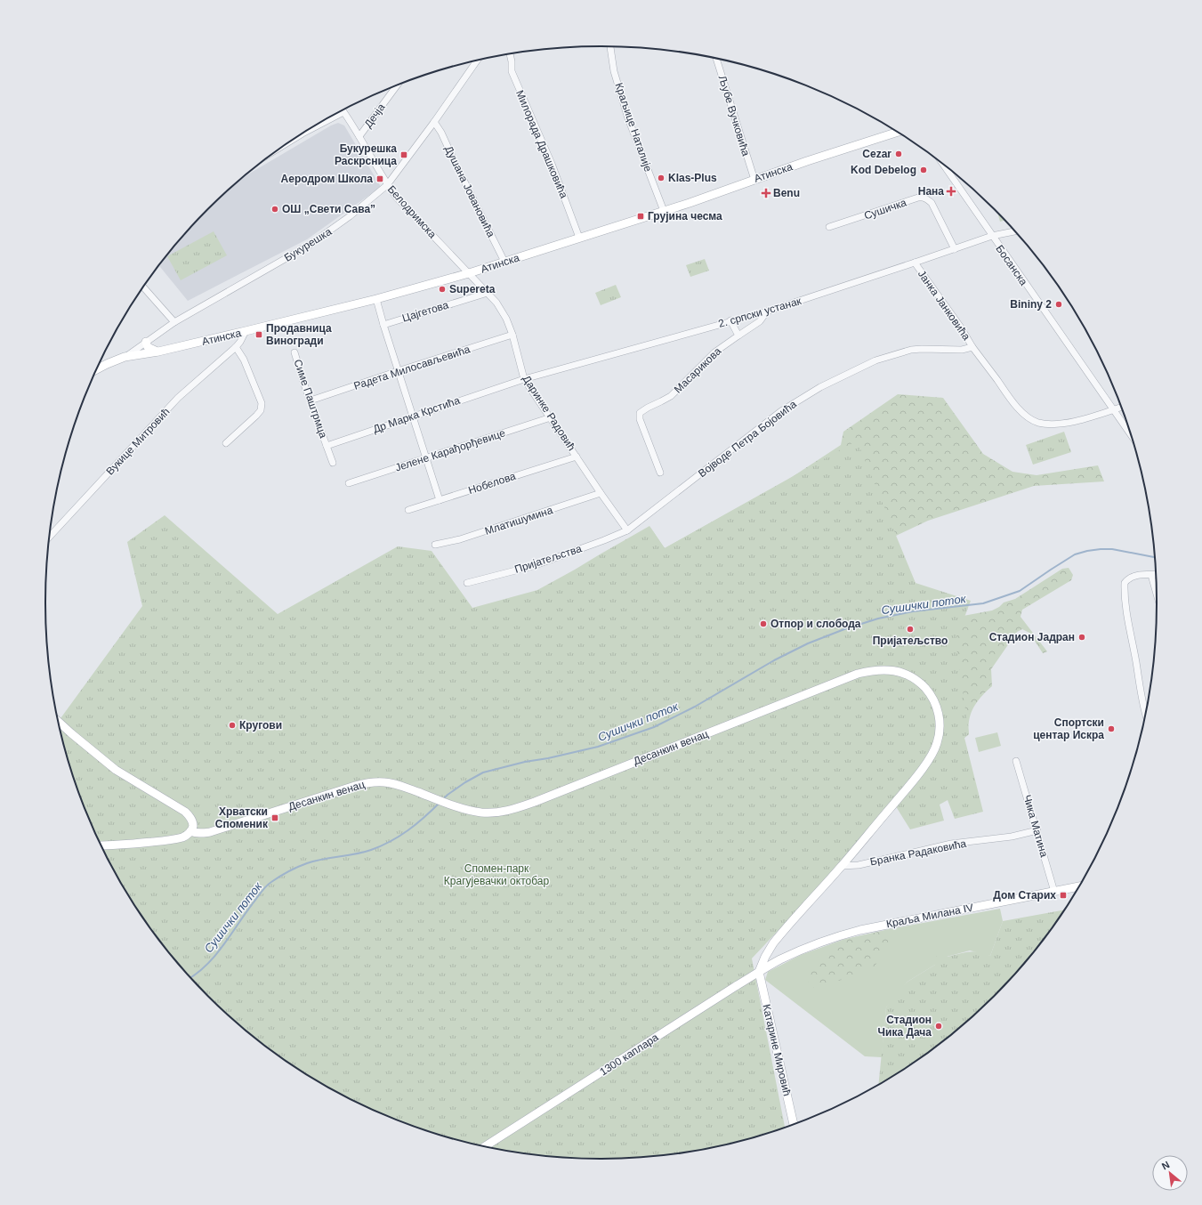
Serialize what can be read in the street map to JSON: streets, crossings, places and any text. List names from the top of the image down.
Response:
{
  "streets": {
    "street": [
      "Дечја",
      "Љубе Вучковића",
      "Краљице Наталије",
      "Милорада Драшковића",
      "Атинска",
      "Душана Јовановића",
      "Сушичка",
      "Белодримска",
      "Букурешка",
      "Босанска",
      "Јанка Јанковића",
      "Цајгетова",
      "2. српски устанак",
      "Радета Милосављевића",
      "Масарикова",
      "Симе Паштрмца",
      "Даринке Радовић",
      "Др Марка Крстића",
      "Војводе Петра Бојовића",
      "Вукице Митровић",
      "Јелене Карађорђевице",
      "Нобелова",
      "Млатишумина",
      "Пријатељства",
      "Десанкин венац",
      "Чика Матина",
      "Бранка Радаковића",
      "Краља Милана IV",
      "Катарине Мировић",
      "1300 каплара"
    ]
  },
  "crossings": [
    ["Дечја", "Белодримска"],
    ["Љубе Вучковића", "Атинска"],
    ["Краљице Наталије", "Атинска"],
    ["Милорада Драшковића", "Атинска"],
    ["Атинска", "Душана Јовановића"],
    ["Атинска", "Белодримска"],
    ["Атинска", "Букурешка"],
    ["Атинска", "Даринке Радовић"],
    ["Атинска", "Вукице Митровић"],
    ["Душана Јовановића", "Букурешка"],
    ["Сушичка", "2. српски устанак"],
    ["Белодримска", "Букурешка"],
    ["Белодримска", "Даринке Радовић"],
    ["Босанска", "2. српски устанак"],
    ["Јанка Јанковића", "2. српски устанак"],
    ["Јанка Јанковића", "Војводе Петра Бојовића"],
    ["Цајгетова", "Даринке Радовић"],
    ["2. српски устанак", "Масарикова"],
    ["2. српски устанак", "Даринке Радовић"],
    ["2. српски устанак", "Др Марка Крстића"],
    ["Радета Милосављевића", "Симе Паштрмца"],
    ["Радета Милосављевића", "Даринке Радовић"],
    ["Симе Паштрмца", "Др Марка Крстића"],
    ["Даринке Радовић", "Др Марка Крстића"],
    ["Даринке Радовић", "Војводе Петра Бојовића"],
    ["Даринке Радовић", "Јелене Карађорђевице"],
    ["Даринке Радовић", "Нобелова"],
    ["Даринке Радовић", "Млатишумина"],
    ["Даринке Радовић", "Пријатељства"],
    ["Војводе Петра Бојовића", "Пријатељства"],
    ["Десанкин венац", "Бранка Радаковића"],
    ["Десанкин венац", "Катарине Мировић"],
    ["Десанкин венац", "1300 каплара"],
    ["Чика Матина", "Бранка Радаковића"],
    ["Чика Матина", "Краља Милана IV"],
    ["Краља Милана IV", "1300 каплара"],
    ["Катарине Мировић", "1300 каплара"]
  ],
  "water": ["Сушички поток"],
  "parks": ["Спомен-парк Крагујевачки октобар"],
  "places": {
    "other": [
      "Cezar",
      "Kod Debelog",
      "Klas-Plus",
      "ОШ „Свети Сава”",
      "Supereta",
      "Bininy 2",
      "Отпор и слобода",
      "Пријатељство",
      "Стадион Јадран",
      "Кругови",
      "Спортски центар Искра",
      "Стадион Чика Дача"
    ],
    "transit": [
      "Букурешка Раскрсница",
      "Аеродром Школа",
      "Грујина чесма",
      "Продавница Виногради",
      "Хрватски Споменик",
      "Дом Старих"
    ],
    "health": ["Нана", "Benu"]
  },
  "north": "top left"
}
